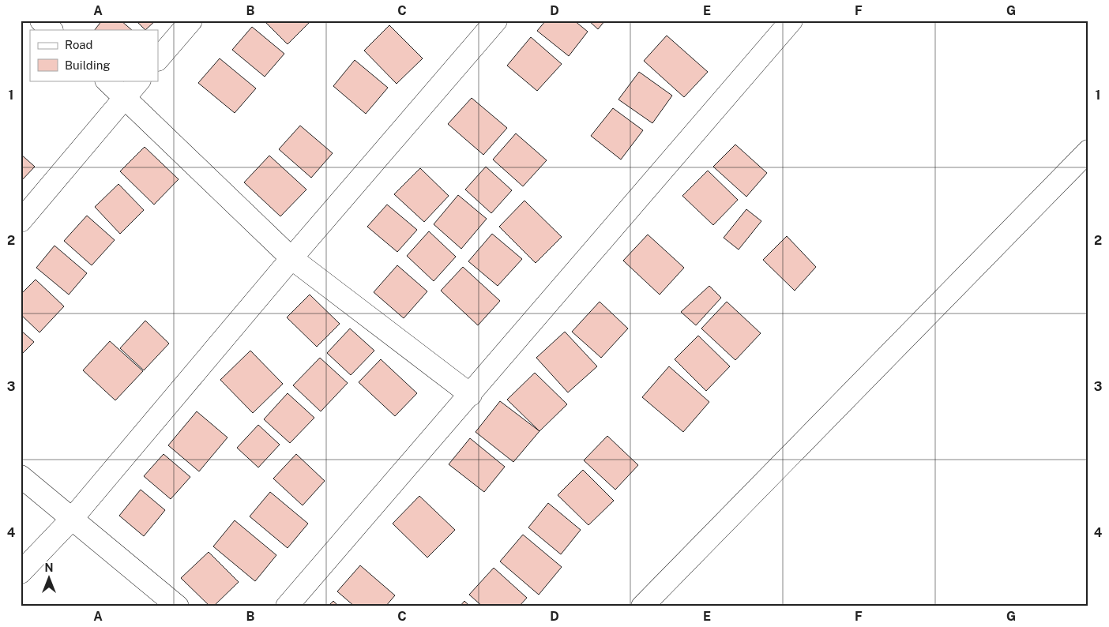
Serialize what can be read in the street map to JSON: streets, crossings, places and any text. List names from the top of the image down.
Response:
{
  "legend": ["Road", "Building"],
  "north": "top",
  "grid": {
    "columns": [
      "A",
      "B",
      "C",
      "D",
      "E",
      "F",
      "G"
    ],
    "rows": [
      "1",
      "2",
      "3",
      "4"
    ]
  }
}
